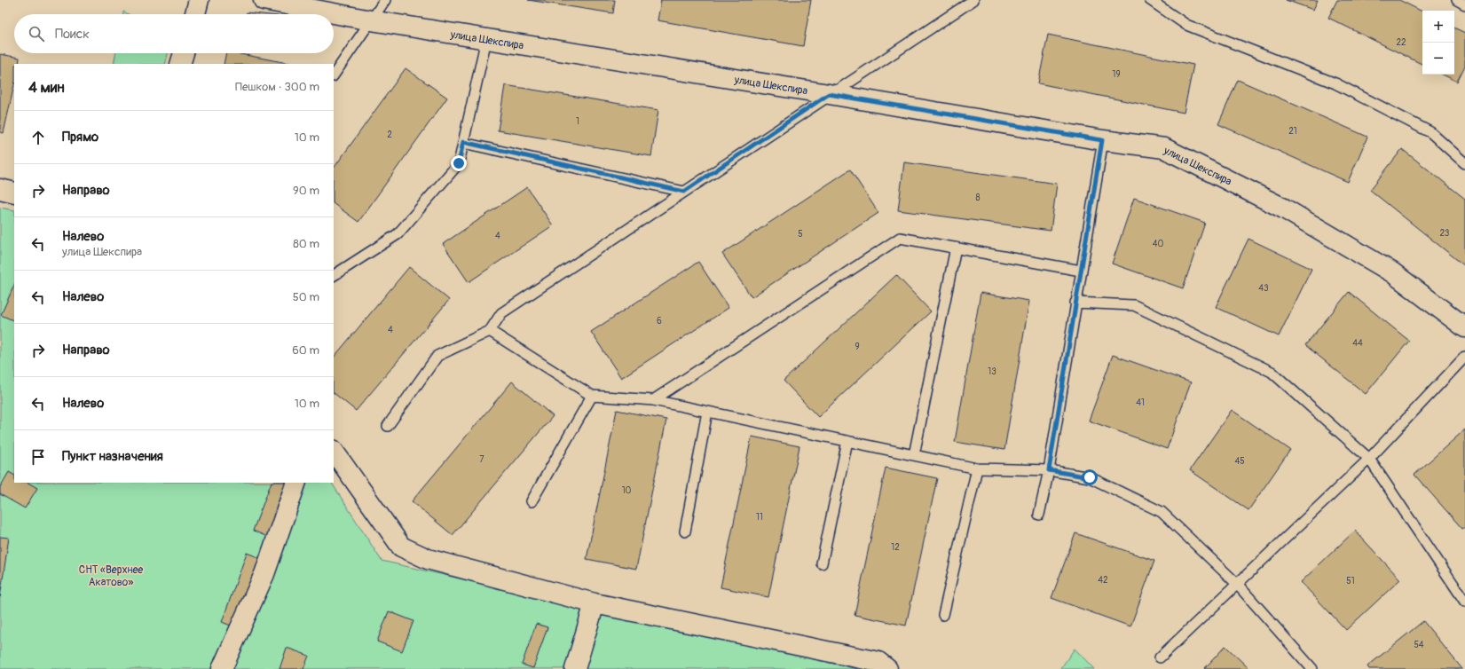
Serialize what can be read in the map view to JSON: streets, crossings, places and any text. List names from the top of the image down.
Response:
{
  "streets": {
    "street": ["улица Шекспира"]
  },
  "parks": ["СНТ «Верхнее Акатово»"],
  "house_numbers": [
    "22",
    "19",
    "1",
    "21",
    "2",
    "8",
    "23",
    "5",
    "4",
    "40",
    "43",
    "6",
    "4",
    "44",
    "9",
    "13",
    "41",
    "7",
    "45",
    "10",
    "11",
    "12",
    "42",
    "51",
    "54"
  ],
  "page": {
    "map_buttons": ["+", "−"],
    "search": "Поиск",
    "heading": ["4 мин", "Пешком · 300 m"],
    "list": [
      ["Прямо", "10 m"],
      ["Направо", "90 m"],
      ["Налево", "улица Шекспира", "80 m"],
      ["Налево", "50 m"],
      ["Направо", "60 m"],
      ["Налево", "10 m"],
      "Пункт назначения"
    ]
  }
}
